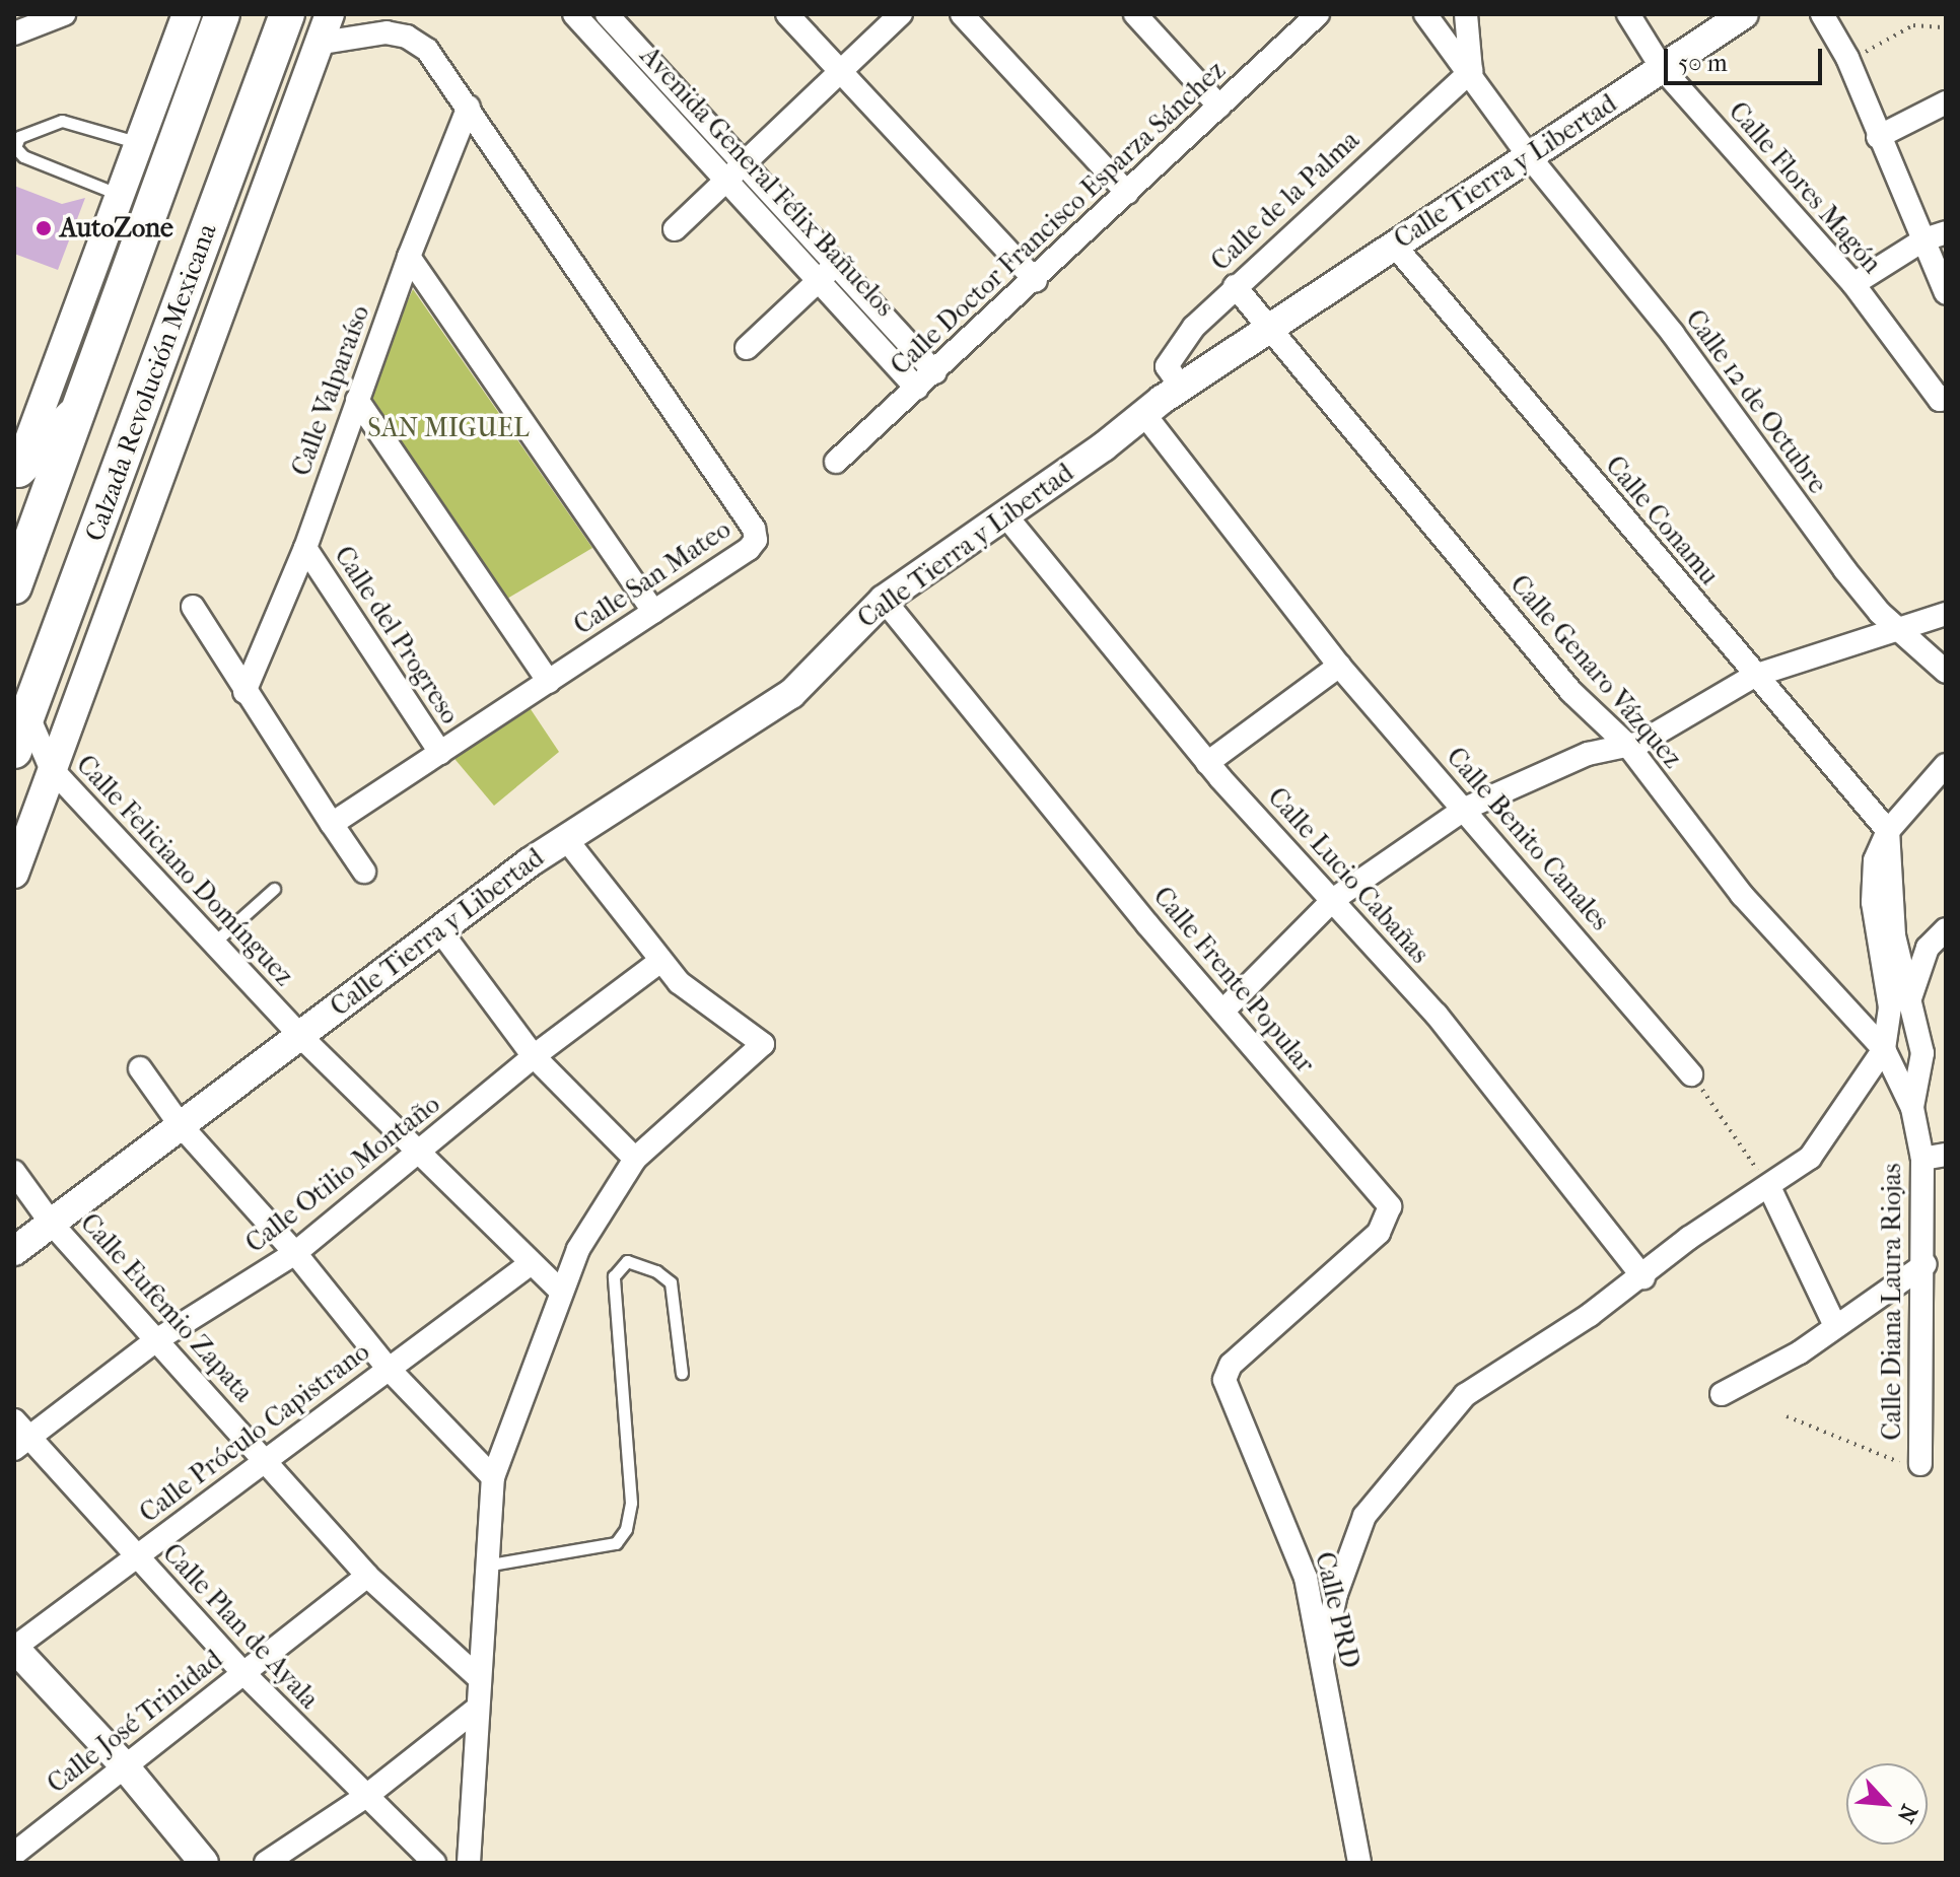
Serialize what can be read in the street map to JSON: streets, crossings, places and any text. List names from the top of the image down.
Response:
{
  "streets": {
    "main road": ["Calzada Revolución Mexicana"],
    "street": [
      "Calle Tierra y Libertad",
      "Avenida General Félix Bañuelos",
      "Calle Flores Magón",
      "Calle de la Palma",
      "Calle Doctor Francisco Esparza Sánchez",
      "Calle Valparaíso",
      "Calle 12 de Octubre",
      "Calle Conamu",
      "Calle San Mateo",
      "Calle del Progreso",
      "Calle Genaro Vázquez",
      "Calle Benito Canales",
      "Calle Feliciano Domínguez",
      "Calle Lucio Cabañas",
      "Calle Frente Popular",
      "Calle Otilio Montaño",
      "Calle Diana Laura Riojas",
      "Calle Eufemio Zapata",
      "Calle Próculo Capistrano",
      "Calle PRD",
      "Calle Plan de Ayala",
      "Calle José Trinidad"
    ]
  },
  "crossings": [
    ["Calle Tierra y Libertad", "Calle Flores Magón"],
    ["Calle Tierra y Libertad", "Calle de la Palma"],
    ["Calle Tierra y Libertad", "Calle 12 de Octubre"],
    ["Calle Tierra y Libertad", "Calle Conamu"],
    ["Calle Tierra y Libertad", "Calle Genaro Vázquez"],
    ["Calle Tierra y Libertad", "Calle Benito Canales"],
    ["Calle Tierra y Libertad", "Calle Feliciano Domínguez"],
    ["Calle Tierra y Libertad", "Calle Lucio Cabañas"],
    ["Calle Tierra y Libertad", "Calle Frente Popular"],
    ["Calle Tierra y Libertad", "Calle Eufemio Zapata"],
    ["Avenida General Félix Bañuelos", "Calle Doctor Francisco Esparza Sánchez"],
    ["Calle de la Palma", "Calle 12 de Octubre"],
    ["Calle de la Palma", "Calle Genaro Vázquez"],
    ["Calzada Revolución Mexicana", "Calle Feliciano Domínguez"],
    ["Calle Valparaíso", "Calle San Mateo"],
    ["Calle Valparaíso", "Calle del Progreso"],
    ["Calle San Mateo", "Calle del Progreso"],
    ["Calle Genaro Vázquez", "Calle Diana Laura Riojas"],
    ["Calle Feliciano Domínguez", "Calle Otilio Montaño"],
    ["Calle Feliciano Domínguez", "Calle Próculo Capistrano"],
    ["Calle Frente Popular", "Calle PRD"],
    ["Calle Otilio Montaño", "Calle Eufemio Zapata"],
    ["Calle Otilio Montaño", "Calle Plan de Ayala"],
    ["Calle Eufemio Zapata", "Calle Próculo Capistrano"],
    ["Calle Eufemio Zapata", "Calle José Trinidad"],
    ["Calle Próculo Capistrano", "Calle Plan de Ayala"],
    ["Calle Plan de Ayala", "Calle José Trinidad"]
  ],
  "parks": ["SAN MIGUEL"],
  "places": ["AutoZone"],
  "scale_bar": "50 m",
  "north": "bottom right"
}
